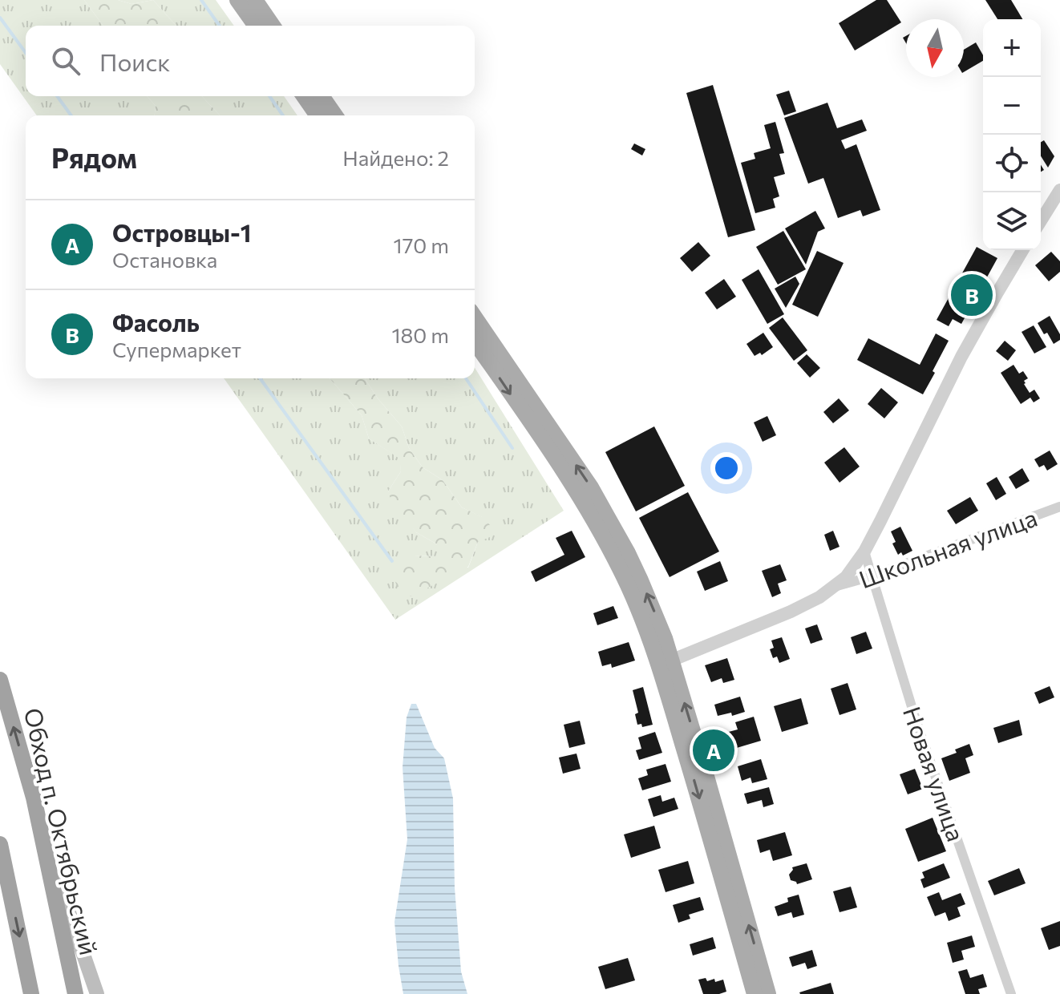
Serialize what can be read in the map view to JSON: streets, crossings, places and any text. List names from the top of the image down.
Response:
{
  "streets": {
    "highway": ["Обход п. Октябрьский"],
    "street": ["Школьная улица", "Новая улица"]
  },
  "crossings": [
    ["Школьная улица", "Новая улица"]
  ],
  "one_way": ["Обход п. Октябрьский"],
  "north": "bottom",
  "page": {
    "map_buttons": ["+", "−"],
    "search": "Поиск",
    "heading": ["Рядом", "Найдено: 2"],
    "list": [
      {
        "mark": "A",
        "name": "Островцы-1",
        "note": "Остановка",
        "value": "170 m"
      },
      {
        "mark": "B",
        "name": "Фасоль",
        "note": "Супермаркет",
        "value": "180 m"
      }
    ],
    "pins": ["B", "A"]
  }
}
